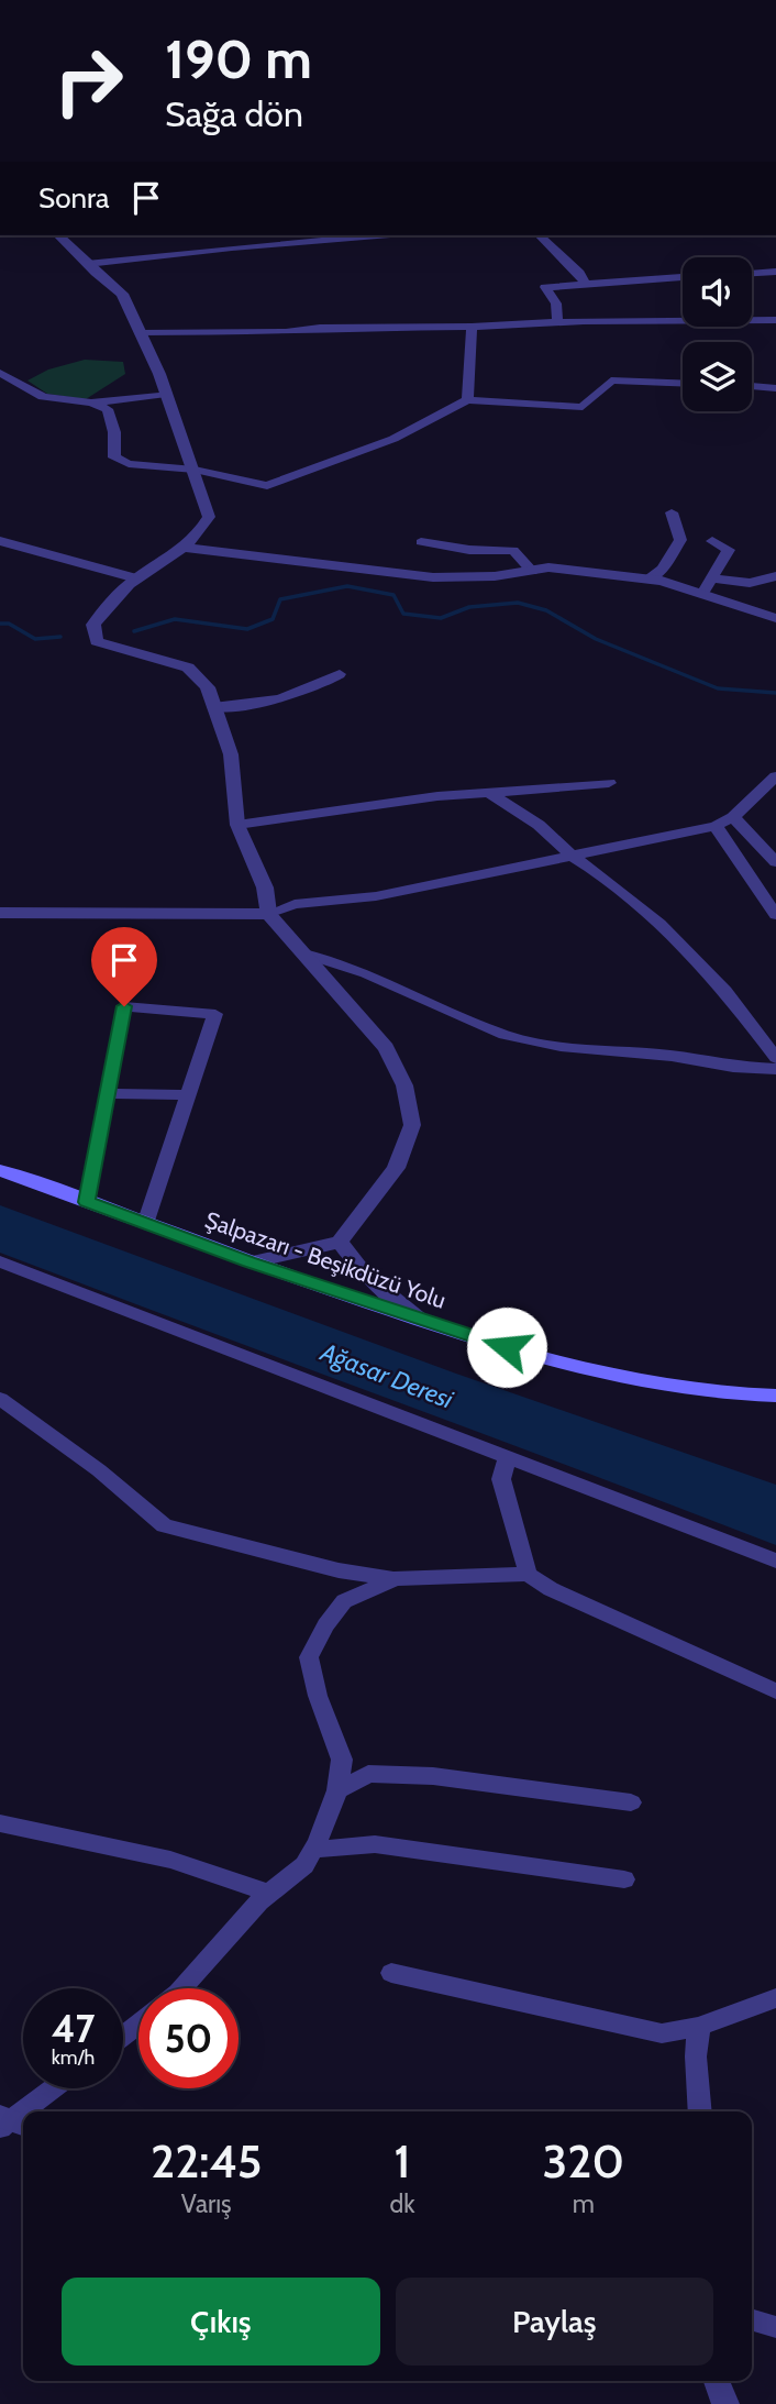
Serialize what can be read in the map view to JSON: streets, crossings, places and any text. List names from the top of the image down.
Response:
{
  "streets": {
    "main road": ["Şalpazarı - Beşikdüzü Yolu"]
  },
  "water": ["Ağasar Deresi"],
  "page": {
    "turn": ["190 m", "Sağa dön"],
    "then": "Sonra",
    "speed": "47 km/h",
    "limit": "50",
    "eta": [
      "22:45",
      "Varış",
      "1",
      "dk",
      "320",
      "m"
    ],
    "buttons": ["Çıkış", "Paylaş"]
  }
}
